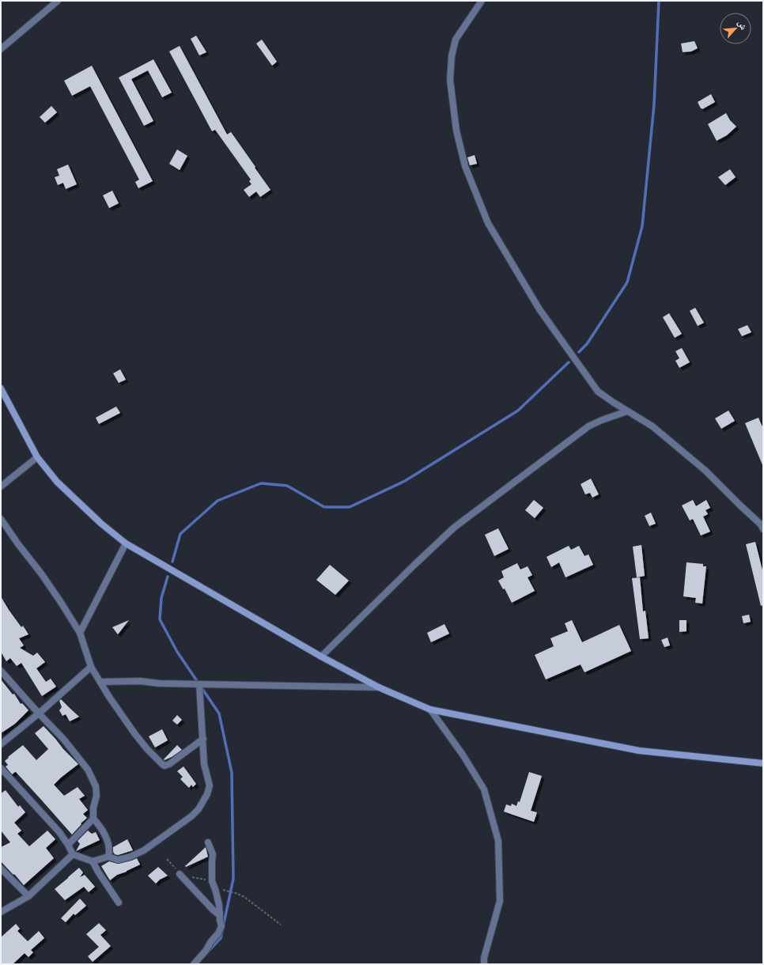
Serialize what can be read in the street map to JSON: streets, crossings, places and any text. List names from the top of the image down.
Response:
{
  "north": "top right"
}
